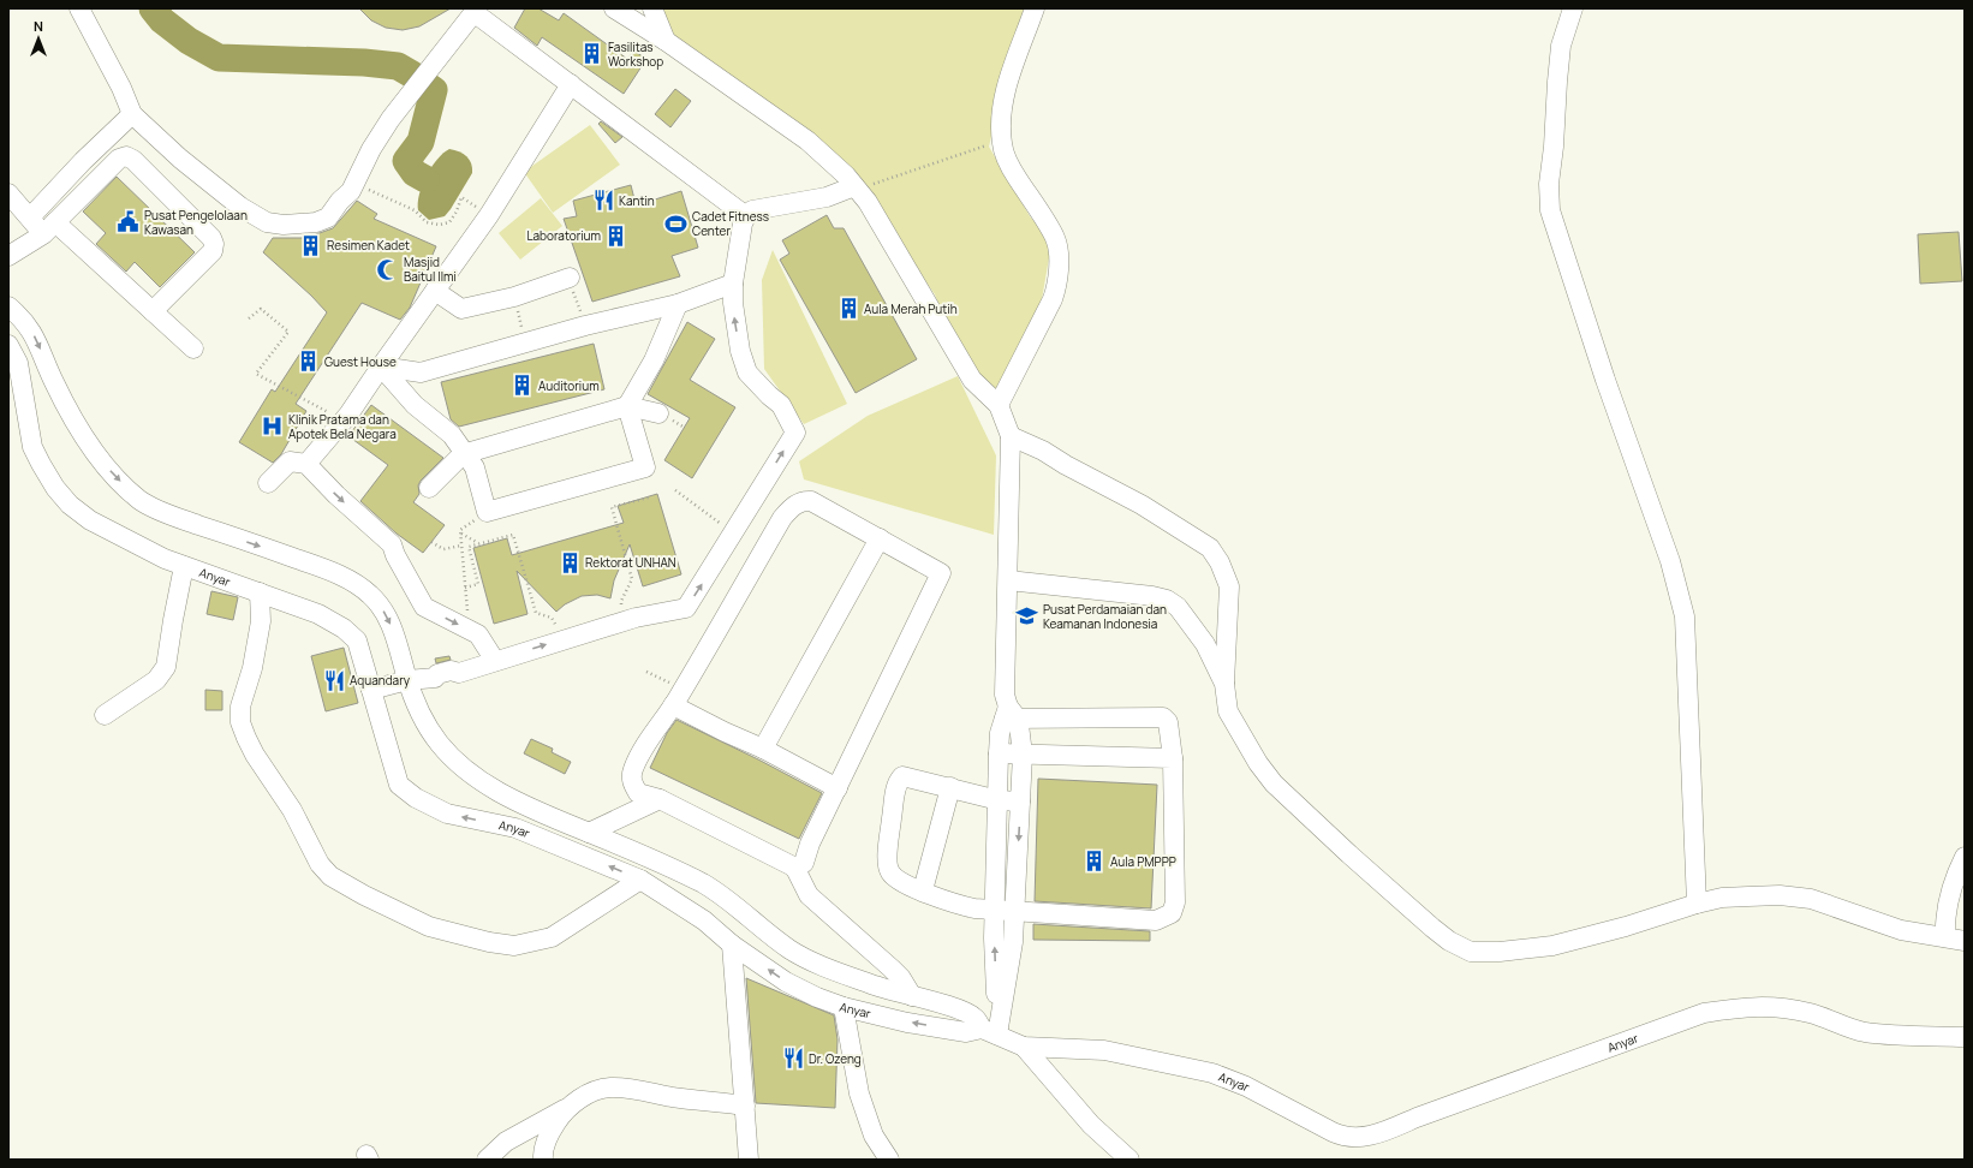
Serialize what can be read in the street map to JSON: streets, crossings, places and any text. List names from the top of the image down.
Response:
{
  "streets": {
    "street": ["Anyar"]
  },
  "places": {
    "building": [
      "Fasilitas Workshop",
      "Laboratorium",
      "Resimen Kadet",
      "Aula Merah Putih",
      "Guest House",
      "Auditorium",
      "Rektorat UNHAN",
      "Aula PMPPP"
    ],
    "restaurant": ["Kantin", "Aquandary", "Dr. Ozeng"],
    "public building": ["Pusat Pengelolaan Kawasan"],
    "sports": ["Cadet Fitness Center"],
    "mosque": ["Masjid Baitul Ilmi"],
    "hospital": ["Klinik Pratama dan Apotek Bela Negara"],
    "school or university": ["Pusat Perdamaian dan Keamanan Indonesia"]
  },
  "north": "top"
}
